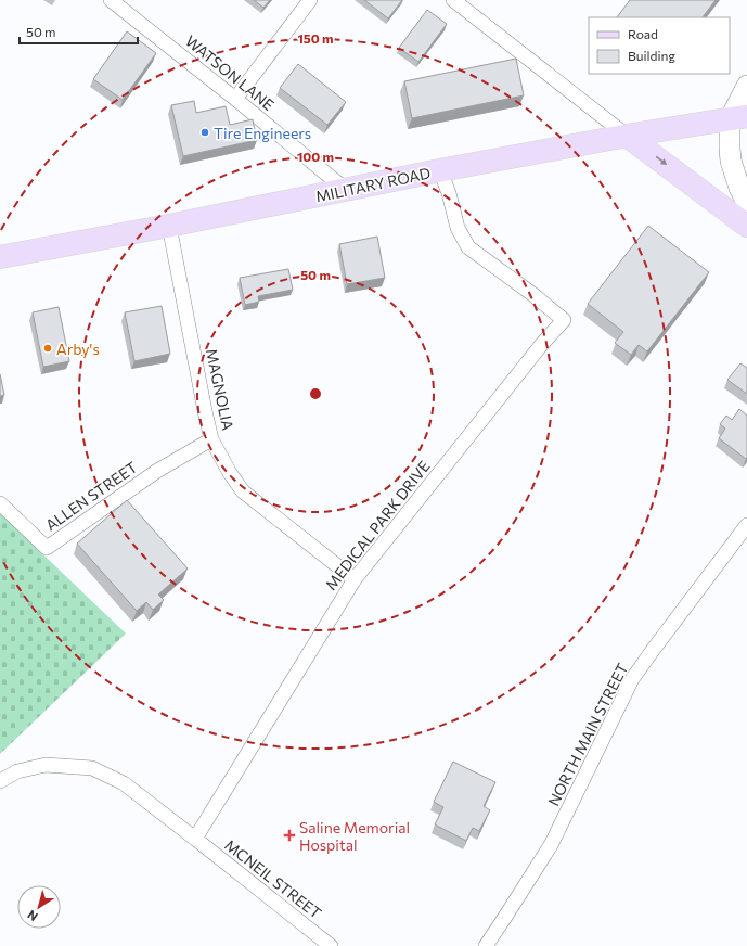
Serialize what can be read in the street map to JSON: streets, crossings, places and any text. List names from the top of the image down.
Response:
{
  "streets": {
    "main road": ["MILITARY ROAD"],
    "street": [
      "WATSON LANE",
      "MAGNOLIA",
      "ALLEN STREET",
      "MEDICAL PARK DRIVE",
      "NORTH MAIN STREET",
      "MCNEIL STREET"
    ]
  },
  "crossings": [
    ["WATSON LANE", "MILITARY ROAD"],
    ["MILITARY ROAD", "MAGNOLIA"],
    ["MILITARY ROAD", "MEDICAL PARK DRIVE"],
    ["MAGNOLIA", "ALLEN STREET"],
    ["MAGNOLIA", "MEDICAL PARK DRIVE"],
    ["MEDICAL PARK DRIVE", "MCNEIL STREET"]
  ],
  "places": {
    "other": ["Tire Engineers", "Arby's"],
    "health": ["Saline Memorial Hospital"]
  },
  "legend": ["Road", "Building"],
  "scale_bar": "50 m",
  "north": "bottom left",
  "rings": ["150 m", "100 m", "50 m"]
}
